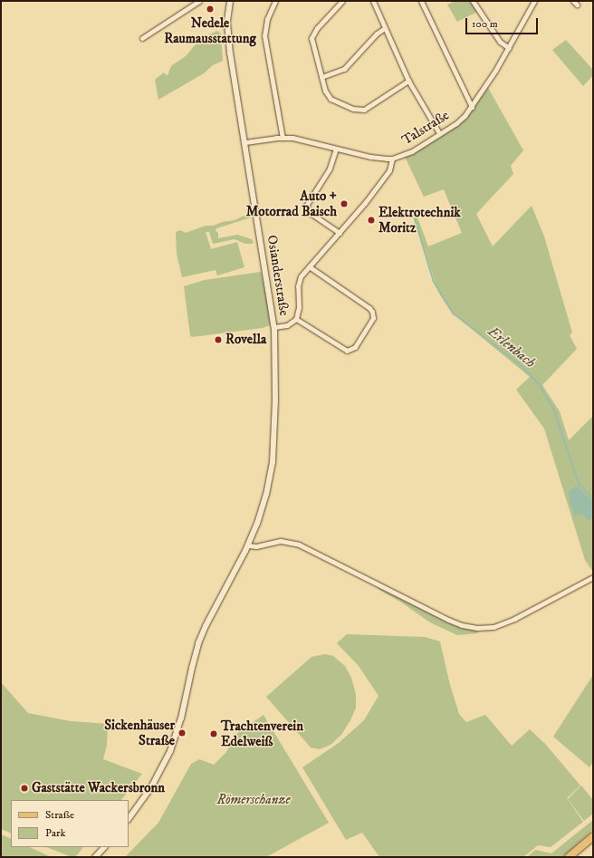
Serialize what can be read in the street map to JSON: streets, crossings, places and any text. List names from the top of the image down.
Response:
{
  "streets": {
    "street": ["Talstraße", "Osianderstraße"]
  },
  "crossings": [
    ["Talstraße", "Osianderstraße"]
  ],
  "water": ["Erlenbach"],
  "parks": ["Römerschanze"],
  "places": [
    "Nedele Raumausstattung",
    "Auto + Motorrad Baisch",
    "Elektrotechnik Moritz",
    "Rovella",
    "Sickenhäuser Straße",
    "Trachtenverein Edelweiß",
    "Gaststätte Wackersbronn"
  ],
  "legend": ["Straße", "Park"],
  "scale_bar": "100 m"
}
